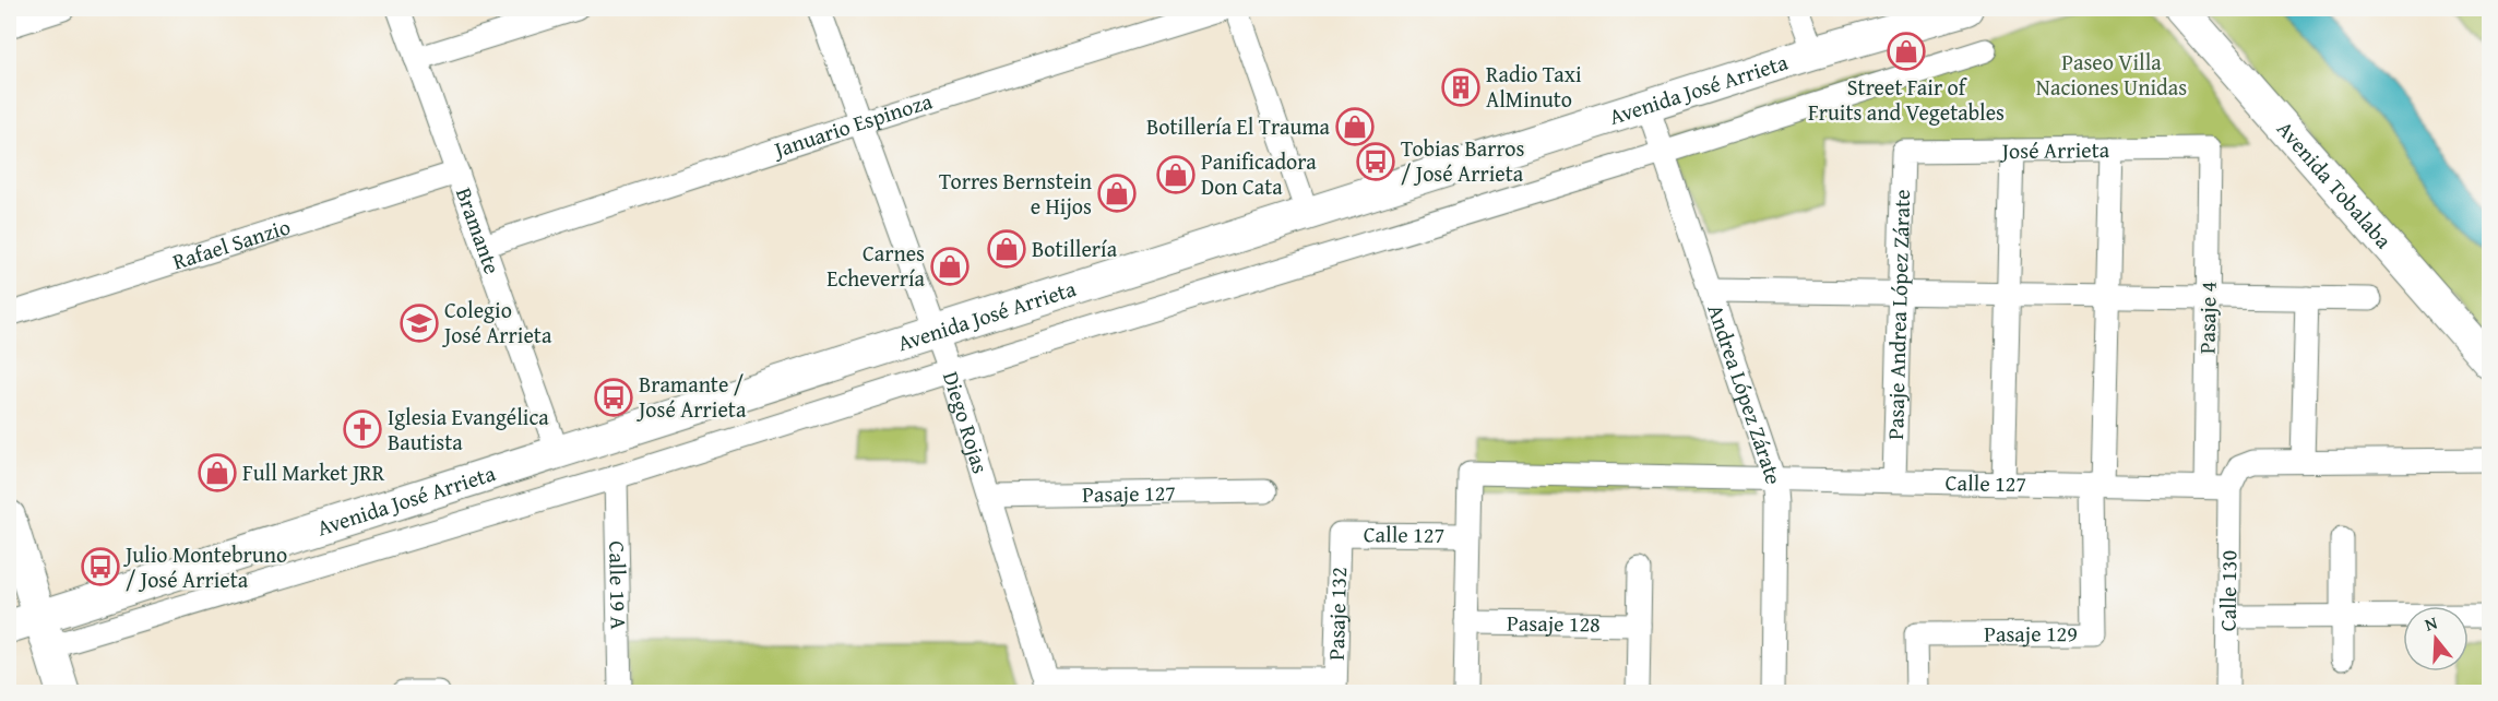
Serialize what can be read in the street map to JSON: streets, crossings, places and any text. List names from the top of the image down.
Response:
{
  "streets": {
    "main road": ["Avenida José Arrieta", "Avenida Tobalaba"],
    "street": [
      "Januario Espinoza",
      "José Arrieta",
      "Bramante",
      "Rafael Sanzio",
      "Pasaje Andrea López Zárate",
      "Pasaje 4",
      "Andrea López Zárate",
      "Diego Rojas",
      "Calle 127",
      "Pasaje 127",
      "Calle 19 A",
      "Calle 130",
      "Pasaje 132",
      "Pasaje 128",
      "Pasaje 129"
    ]
  },
  "crossings": [
    ["Avenida José Arrieta", "Bramante"],
    ["Avenida José Arrieta", "Andrea López Zárate"],
    ["Avenida José Arrieta", "Diego Rojas"],
    ["Januario Espinoza", "Bramante"],
    ["Januario Espinoza", "Diego Rojas"],
    ["José Arrieta", "Pasaje Andrea López Zárate"],
    ["José Arrieta", "Pasaje 4"],
    ["José Arrieta", "Pasaje 129"],
    ["Bramante", "Rafael Sanzio"],
    ["Pasaje Andrea López Zárate", "Calle 127"],
    ["Pasaje 4", "Calle 127"],
    ["Andrea López Zárate", "Calle 127"],
    ["Diego Rojas", "Pasaje 127"],
    ["Calle 127", "Calle 130"],
    ["Calle 127", "Pasaje 132"],
    ["Calle 127", "Pasaje 129"]
  ],
  "parks": ["Paseo Villa Naciones Unidas"],
  "places": {
    "shop": [
      "Street Fair of Fruits and Vegetables",
      "Botillería El Trauma",
      "Panificadora Don Cata",
      "Torres Bernstein e Hijos",
      "Botillería",
      "Carnes Echeverría",
      "Full Market JRR"
    ],
    "building": ["Radio Taxi AlMinuto"],
    "bus stop": ["Tobias Barros / José Arrieta", "Bramante / José Arrieta", "Julio Montebruno / José Arrieta"],
    "school or university": ["Colegio José Arrieta"],
    "church": ["Iglesia Evangélica Bautista"]
  },
  "north": "top"
}
